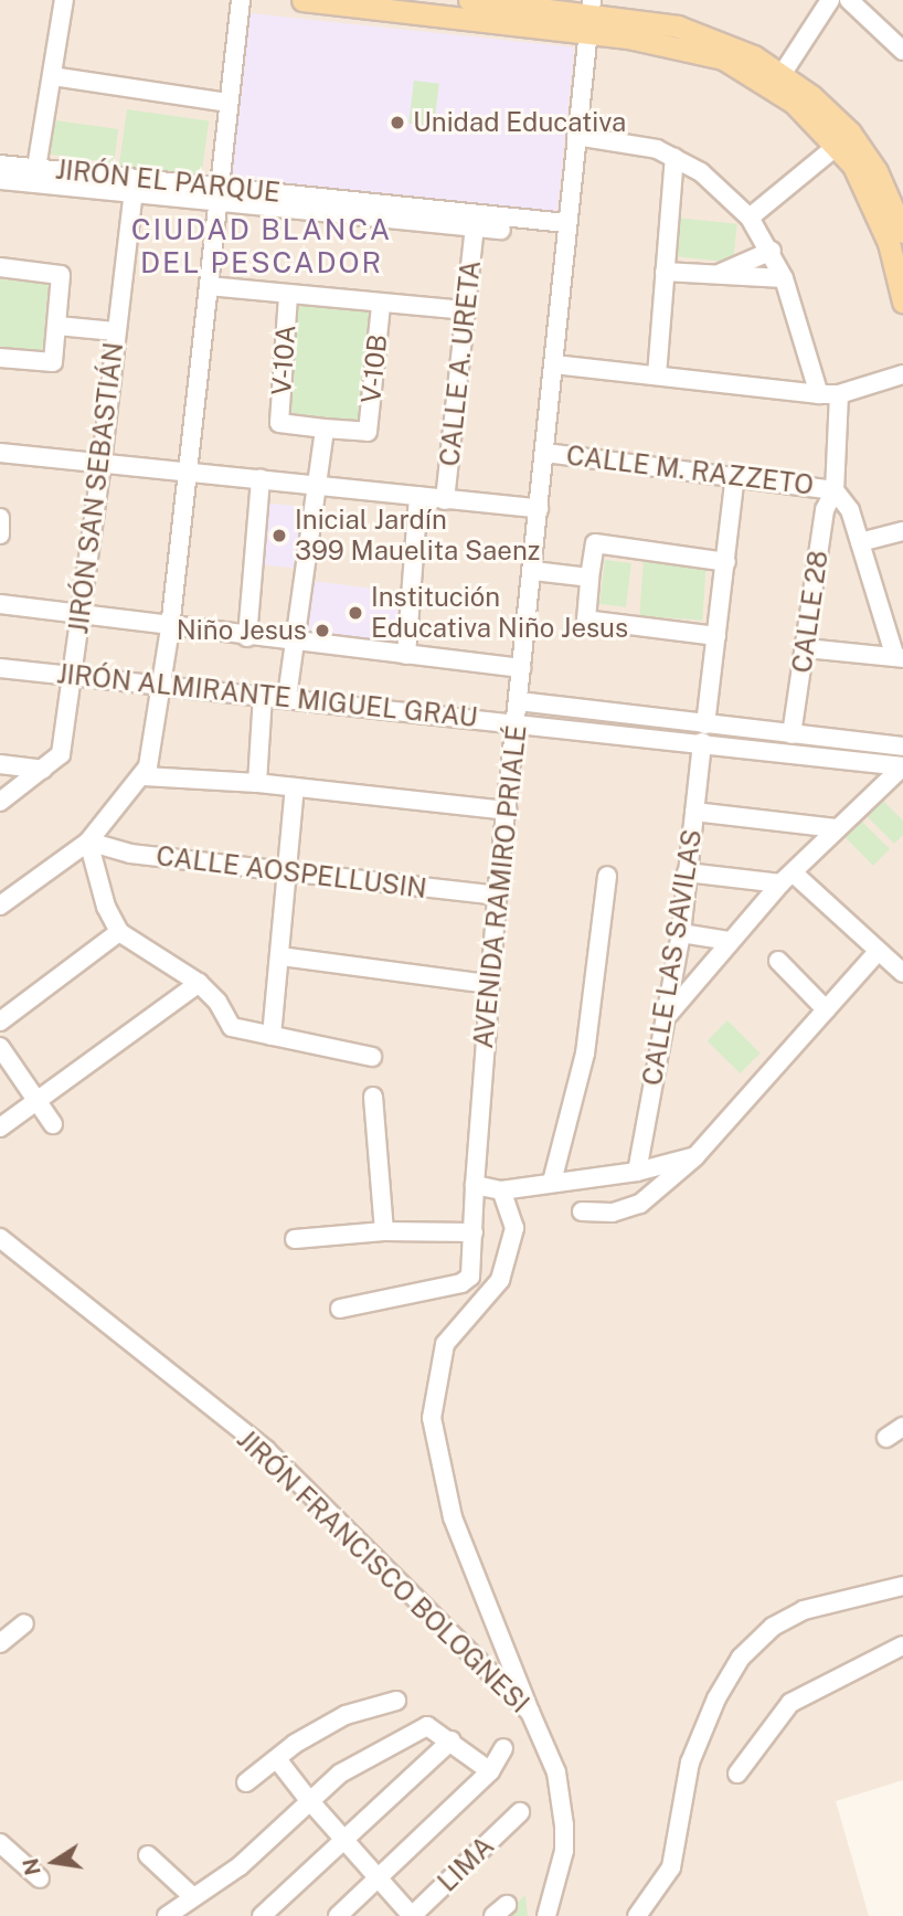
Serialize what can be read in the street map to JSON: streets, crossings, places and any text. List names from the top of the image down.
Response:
{
  "streets": {
    "street": [
      "JIRÓN EL PARQUE",
      "V-10A",
      "CALLE A. URETA",
      "V-10B",
      "CALLE M. RAZZETO",
      "JIRÓN SAN SEBASTIÁN",
      "CALLE 28",
      "JIRÓN ALMIRANTE MIGUEL GRAU",
      "CALLE AOSPELLUSIN",
      "AVENIDA RAMIRO PRIALÉ",
      "CALLE LAS SAVILAS",
      "JIRÓN FRANCISCO BOLOGNESI",
      "LIMA"
    ]
  },
  "crossings": [
    ["JIRÓN EL PARQUE", "CALLE A. URETA"],
    ["JIRÓN EL PARQUE", "JIRÓN SAN SEBASTIÁN"],
    ["JIRÓN EL PARQUE", "AVENIDA RAMIRO PRIALÉ"],
    ["V-10A", "V-10B"],
    ["CALLE M. RAZZETO", "CALLE 28"],
    ["CALLE M. RAZZETO", "AVENIDA RAMIRO PRIALÉ"],
    ["CALLE M. RAZZETO", "CALLE LAS SAVILAS"],
    ["JIRÓN SAN SEBASTIÁN", "JIRÓN ALMIRANTE MIGUEL GRAU"],
    ["CALLE 28", "JIRÓN ALMIRANTE MIGUEL GRAU"],
    ["JIRÓN ALMIRANTE MIGUEL GRAU", "AVENIDA RAMIRO PRIALÉ"],
    ["JIRÓN ALMIRANTE MIGUEL GRAU", "CALLE LAS SAVILAS"],
    ["CALLE AOSPELLUSIN", "AVENIDA RAMIRO PRIALÉ"]
  ],
  "districts": ["CIUDAD BLANCA DEL PESCADOR"],
  "places": [
    "Unidad Educativa",
    "Inicial Jardín 399 Mauelita Saenz",
    "Institución Educativa Niño Jesus",
    "Niño Jesus"
  ],
  "north": "left"
}
